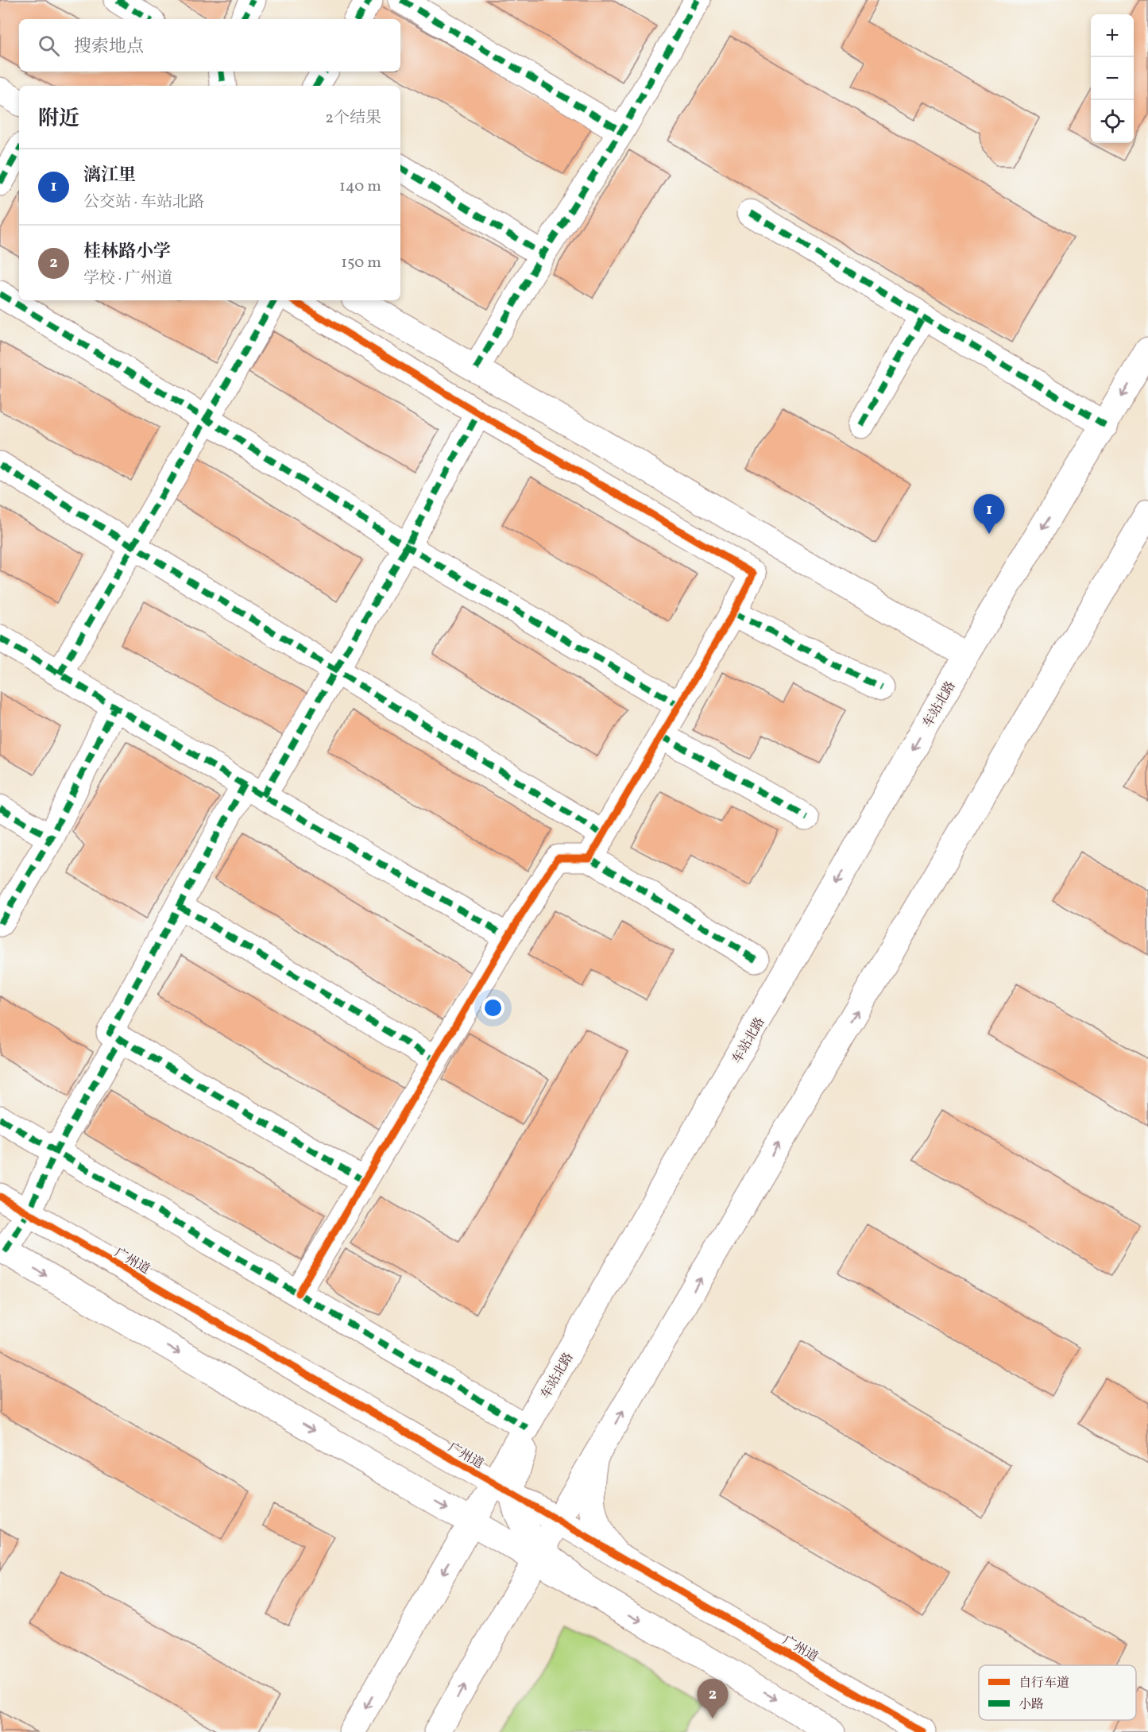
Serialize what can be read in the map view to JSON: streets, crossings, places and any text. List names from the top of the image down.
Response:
{
  "streets": {
    "street": ["车站北路", "广州道"]
  },
  "crossings": [
    ["车站北路", "广州道"]
  ],
  "legend": ["自行车道", "小路"],
  "page": {
    "map_buttons": ["+", "−"],
    "search": "搜索地点",
    "heading": ["附近", "2个结果"],
    "list": [
      {
        "mark": "1",
        "name": "漓江里",
        "note": "公交站 · 车站北路",
        "value": "140 m"
      },
      {
        "mark": "2",
        "name": "桂林路小学",
        "note": "学校 · 广州道",
        "value": "150 m"
      }
    ],
    "pins": ["1", "2"]
  }
}
